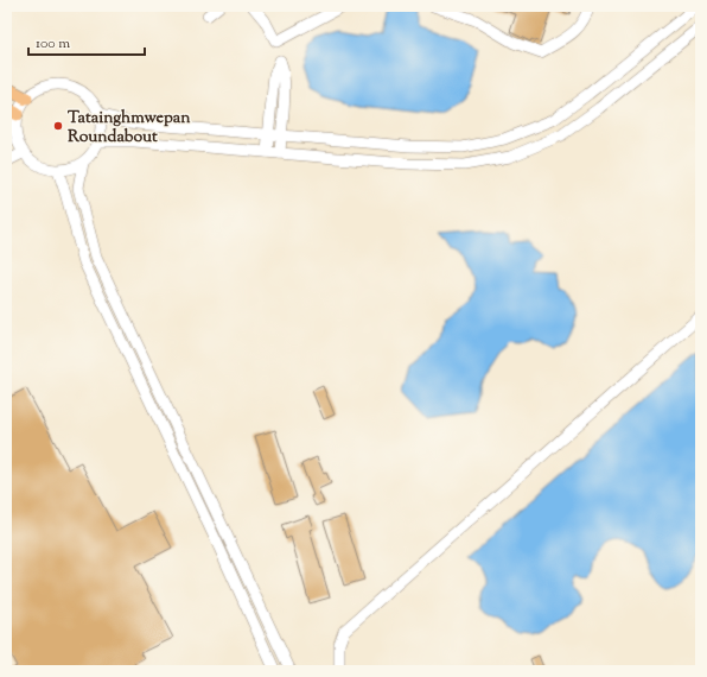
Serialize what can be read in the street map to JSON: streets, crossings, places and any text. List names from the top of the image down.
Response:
{
  "places": ["Tatainghmwepan Roundabout"],
  "scale_bar": "100 m"
}
